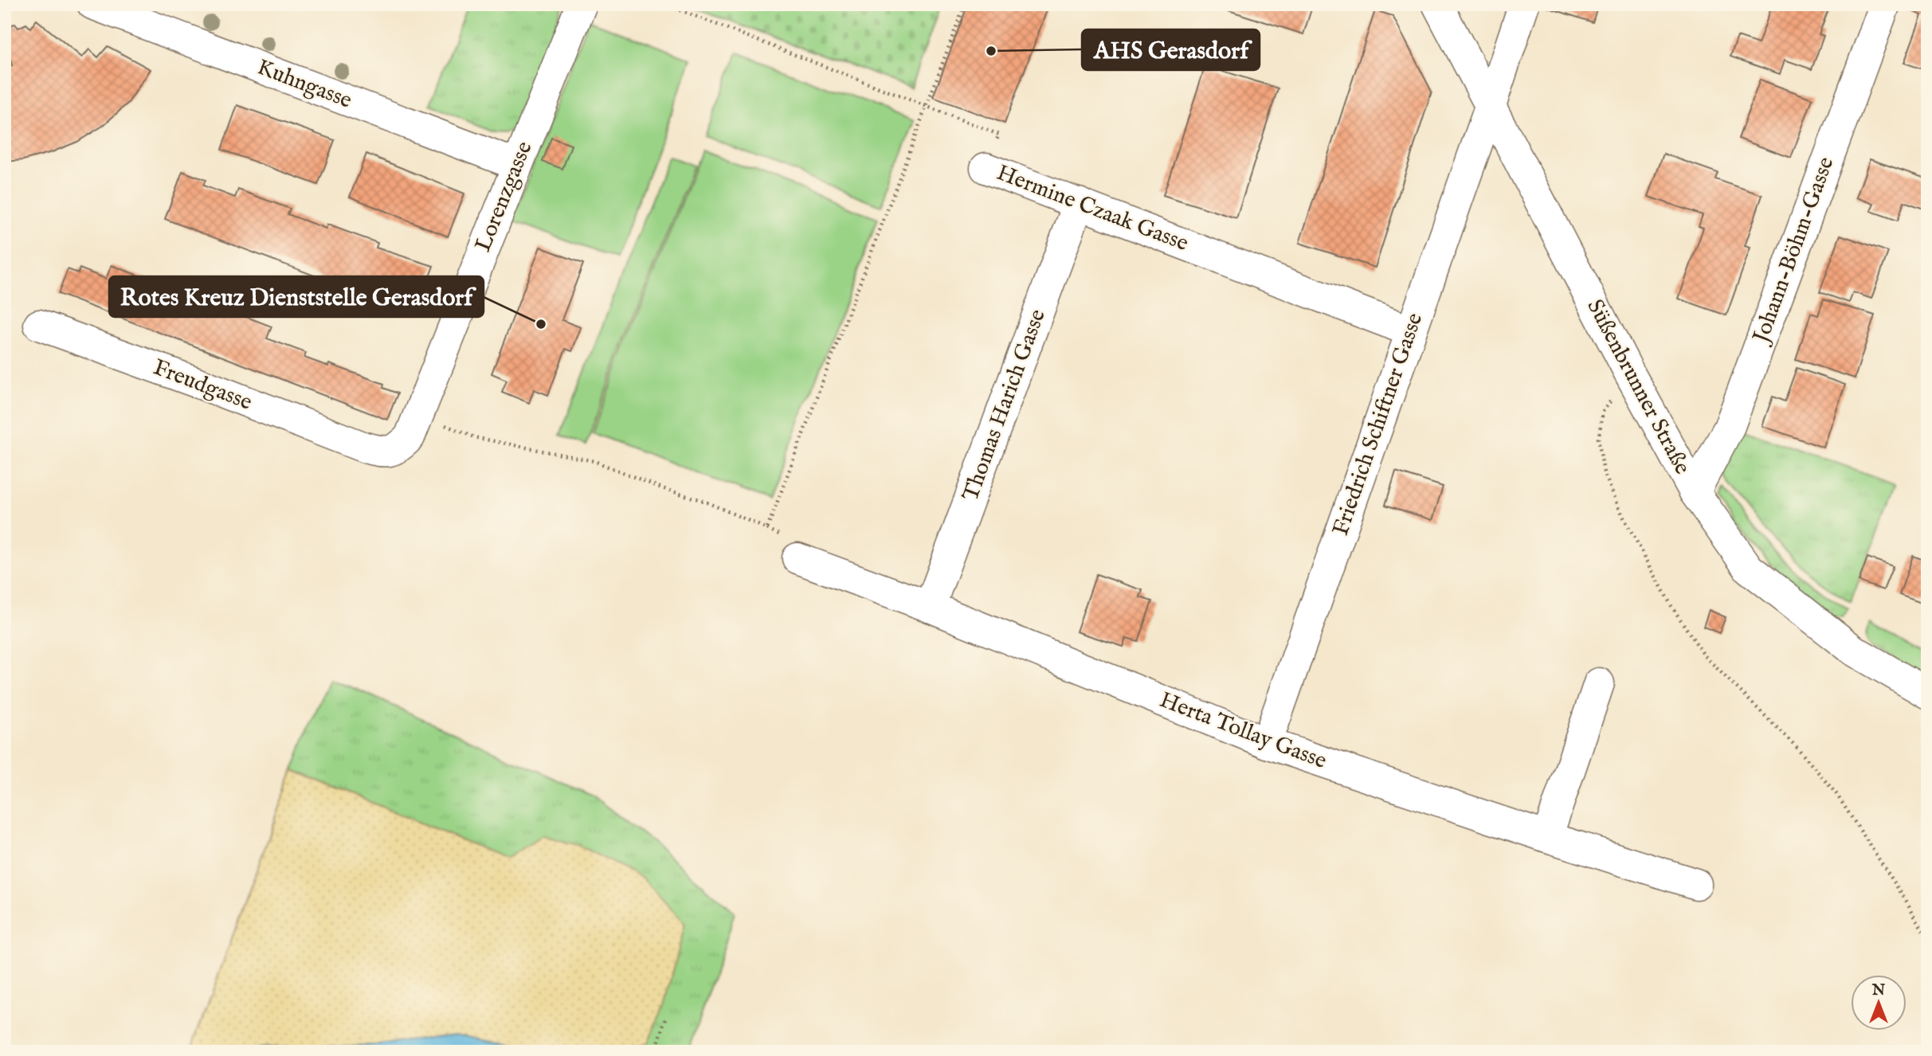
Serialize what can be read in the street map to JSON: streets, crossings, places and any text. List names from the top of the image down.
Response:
{
  "streets": {
    "street": [
      "Kuhngasse",
      "Lorenzgasse",
      "Hermine Czaak Gasse",
      "Johann-Böhm-Gasse",
      "Freudgasse",
      "Süßenbrunner Straße",
      "Thomas Harich Gasse",
      "Friedrich Schiftner Gasse",
      "Herta Tollay Gasse"
    ]
  },
  "crossings": [
    ["Kuhngasse", "Lorenzgasse"],
    ["Lorenzgasse", "Freudgasse"],
    ["Hermine Czaak Gasse", "Thomas Harich Gasse"],
    ["Hermine Czaak Gasse", "Friedrich Schiftner Gasse"],
    ["Johann-Böhm-Gasse", "Süßenbrunner Straße"],
    ["Süßenbrunner Straße", "Friedrich Schiftner Gasse"],
    ["Thomas Harich Gasse", "Herta Tollay Gasse"],
    ["Friedrich Schiftner Gasse", "Herta Tollay Gasse"]
  ],
  "places": ["AHS Gerasdorf", "Rotes Kreuz Dienststelle Gerasdorf"],
  "north": "top"
}
